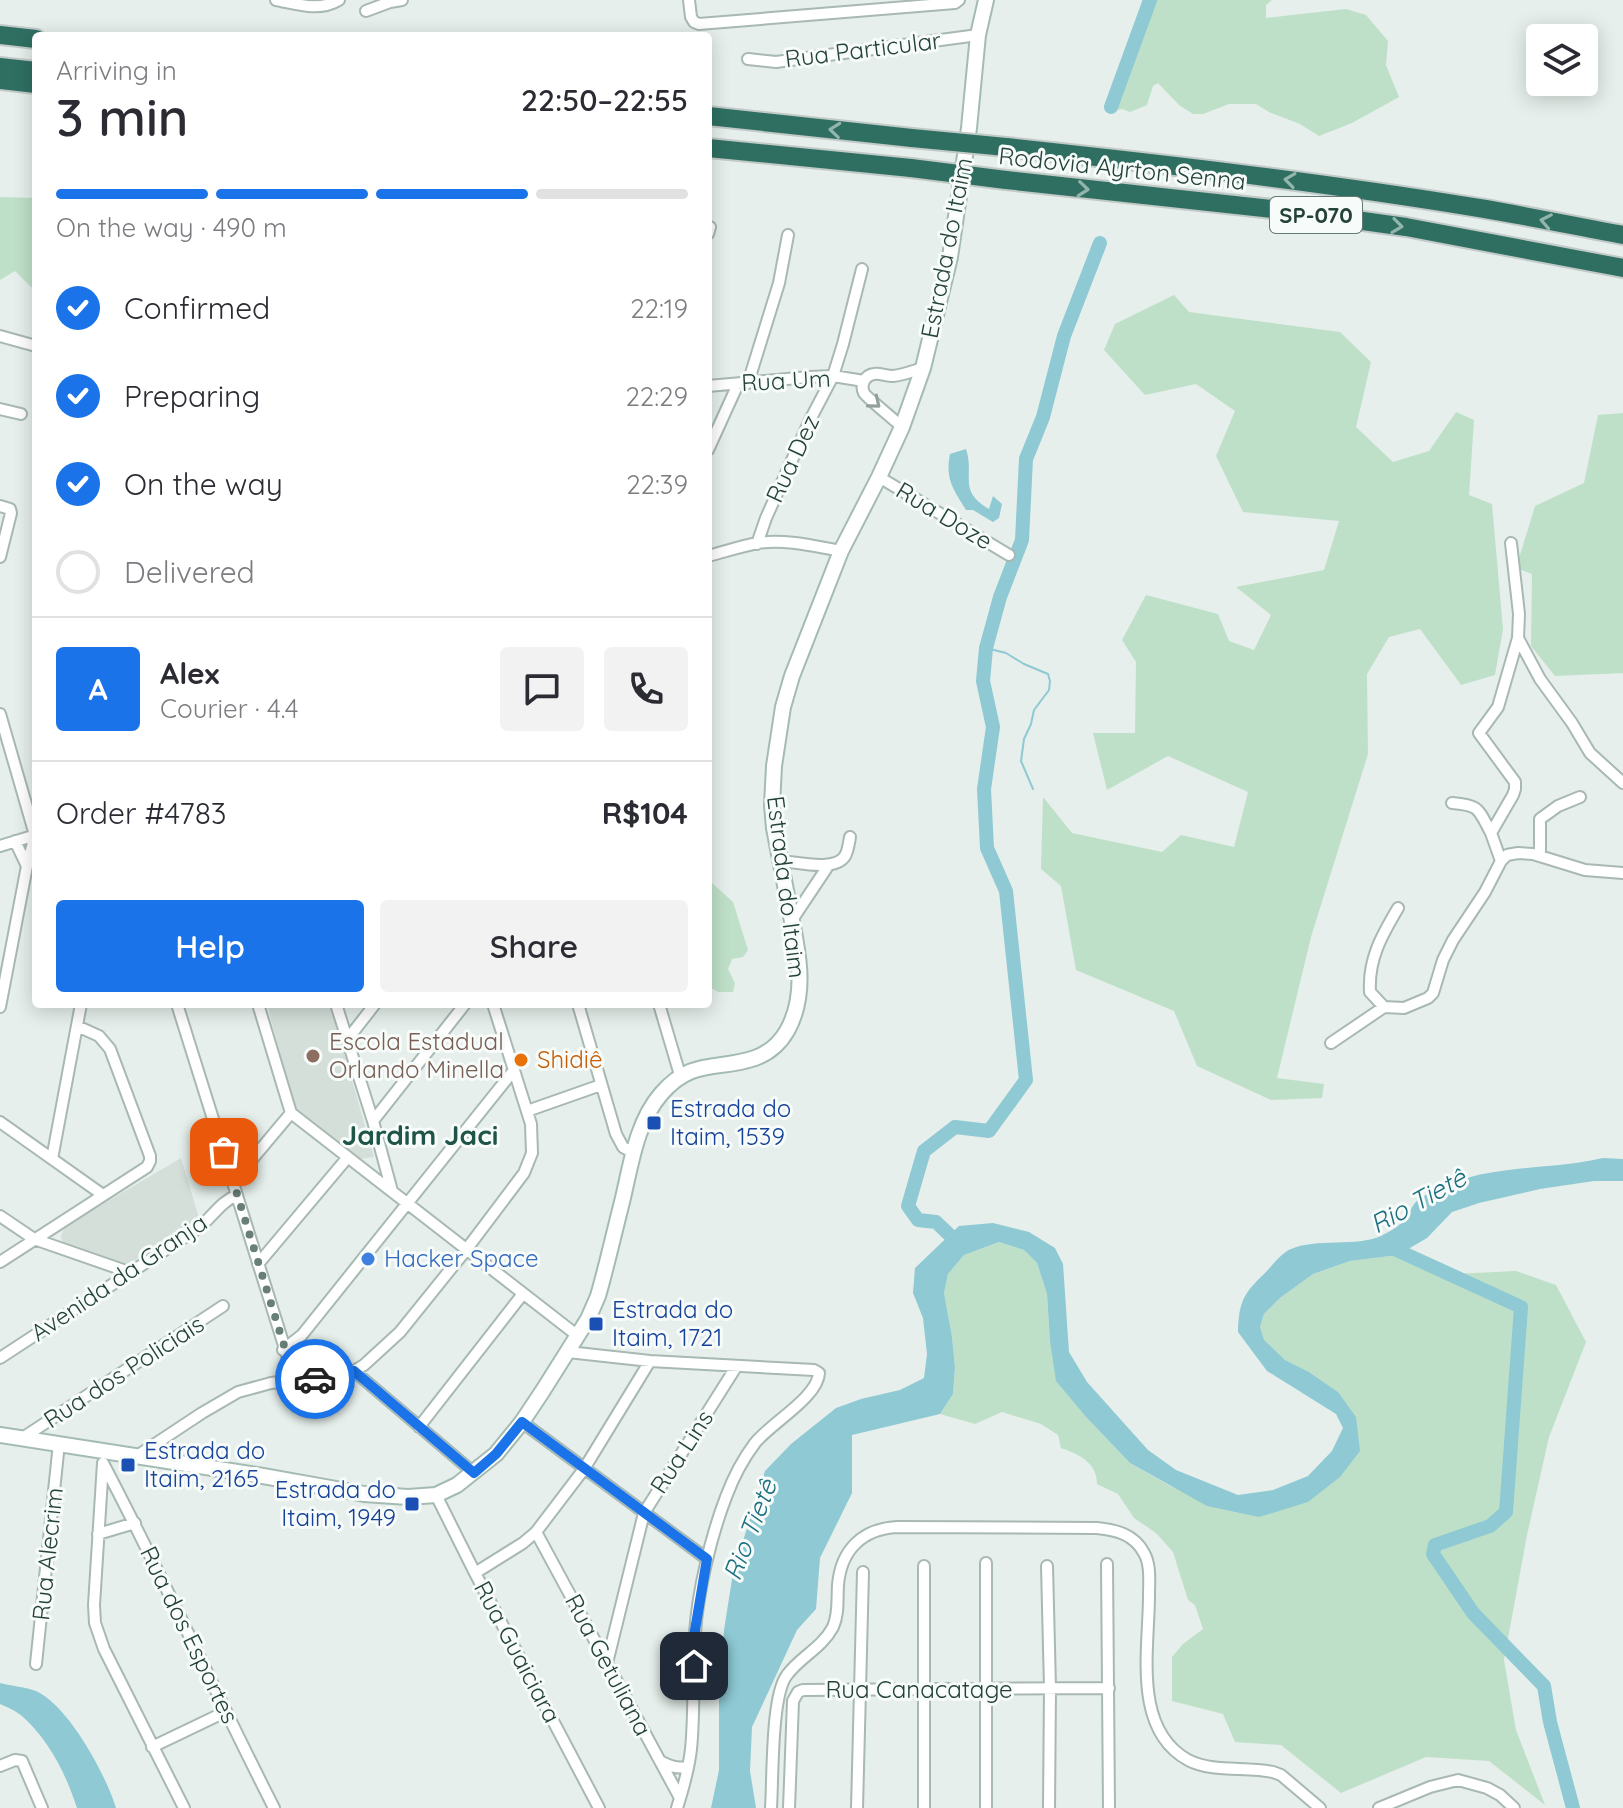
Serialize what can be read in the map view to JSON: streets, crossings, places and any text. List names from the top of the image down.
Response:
{
  "streets": {
    "highway": ["Rodovia Ayrton Senna", "SP-070"],
    "street": [
      "Rua Particular",
      "Estrada do Itaim",
      "Rua Um",
      "Rua Dez",
      "Rua Doze",
      "Avenida da Granja",
      "Rua dos Policiais",
      "Rua Lins",
      "Rua Alecrim",
      "Rua dos Esportes",
      "Rua Guaiciara",
      "Rua Getuliana",
      "Rua Canacatage"
    ]
  },
  "crossings": [
    ["Rua Particular", "Estrada do Itaim"],
    ["Estrada do Itaim", "Rua Um"],
    ["Estrada do Itaim", "Rua Doze"],
    ["Rua Um", "Rua Dez"],
    ["Rua Lins", "Rua Getuliana"]
  ],
  "districts": ["Jardim Jaci"],
  "water": ["Rio Tietê"],
  "places": {
    "other": ["Escola Estadual Orlando Minella", "Shidiê", "Hacker Space"],
    "transit": [
      "Estrada do Itaim, 1539",
      "Estrada do Itaim, 1721",
      "Estrada do Itaim, 2165",
      "Estrada do Itaim, 1949"
    ]
  },
  "page": {
    "heading": ["3 min", "Arriving in", "22:50–22:55"],
    "panel": [
      "Alex",
      "Courier · 4.4",
      "Order #4783",
      "R$104"
    ],
    "bar": "On the way · 490 m",
    "list": [
      ["Confirmed", "22:19"],
      ["Preparing", "22:29"],
      ["On the way", "22:39"],
      "Delivered"
    ],
    "round": "A",
    "buttons": ["Help", "Share"]
  }
}
